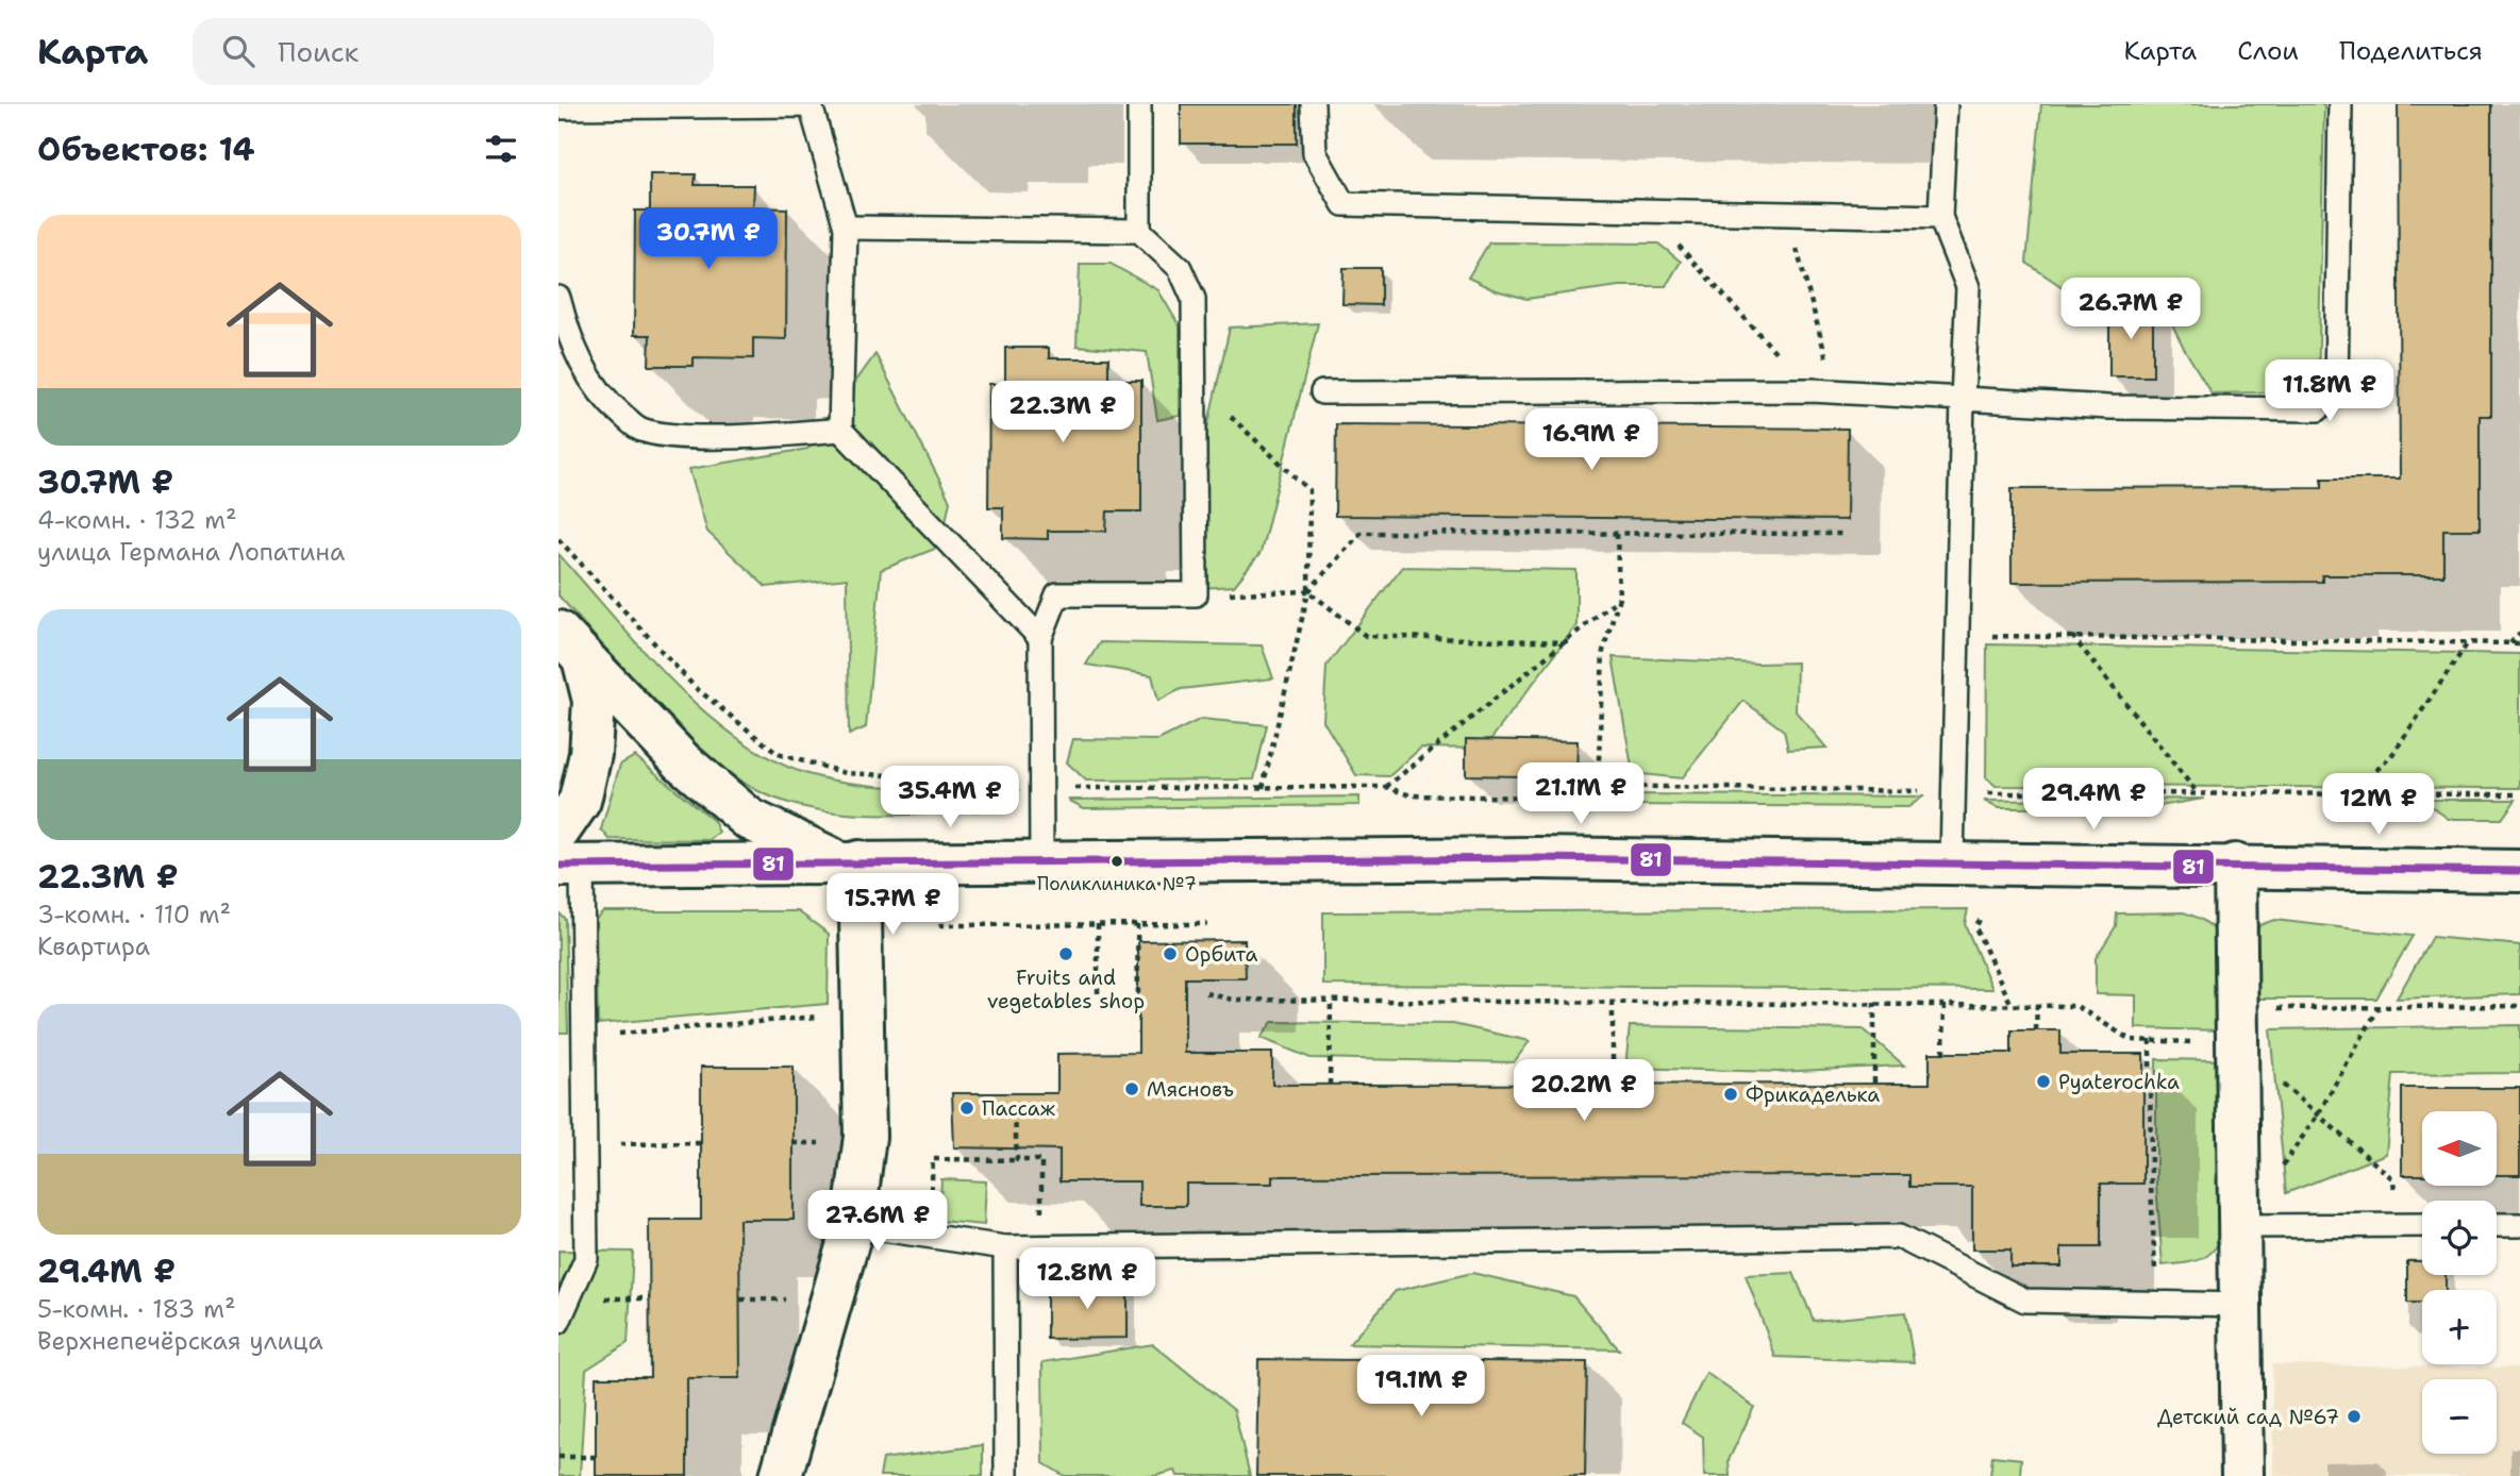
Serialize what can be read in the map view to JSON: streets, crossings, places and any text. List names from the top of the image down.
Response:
{
  "places": [
    "Поликлиника №7",
    "Fruits and vegetables shop",
    "Орбита",
    "Pyaterochka",
    "Мясновъ",
    "Фрикаделька",
    "Пассаж",
    "Детский сад №67"
  ],
  "lines": ["transit line 81"],
  "north": "left",
  "page": {
    "header": "Карта",
    "search": "Поиск",
    "nav": ["Карта", "Слои", "Поделиться"],
    "heading": "Объектов: 14",
    "list": [
      {
        "name": "30.7M ₽",
        "note": "4-комн. · 132 m² · улица Германа Лопатина"
      },
      {
        "name": "22.3M ₽",
        "note": "3-комн. · 110 m² · Квартира"
      },
      {
        "name": "29.4M ₽",
        "note": "5-комн. · 183 m² · Верхнепечёрская улица"
      }
    ],
    "price": [
      "30.7M ₽",
      "26.7M ₽",
      "11.8M ₽",
      "22.3M ₽",
      "16.9M ₽",
      "21.1M ₽",
      "35.4M ₽",
      "29.4M ₽",
      "12M ₽",
      "15.7M ₽",
      "20.2M ₽",
      "27.6M ₽",
      "12.8M ₽",
      "19.1M ₽"
    ],
    "map_buttons": ["+", "−"]
  }
}
